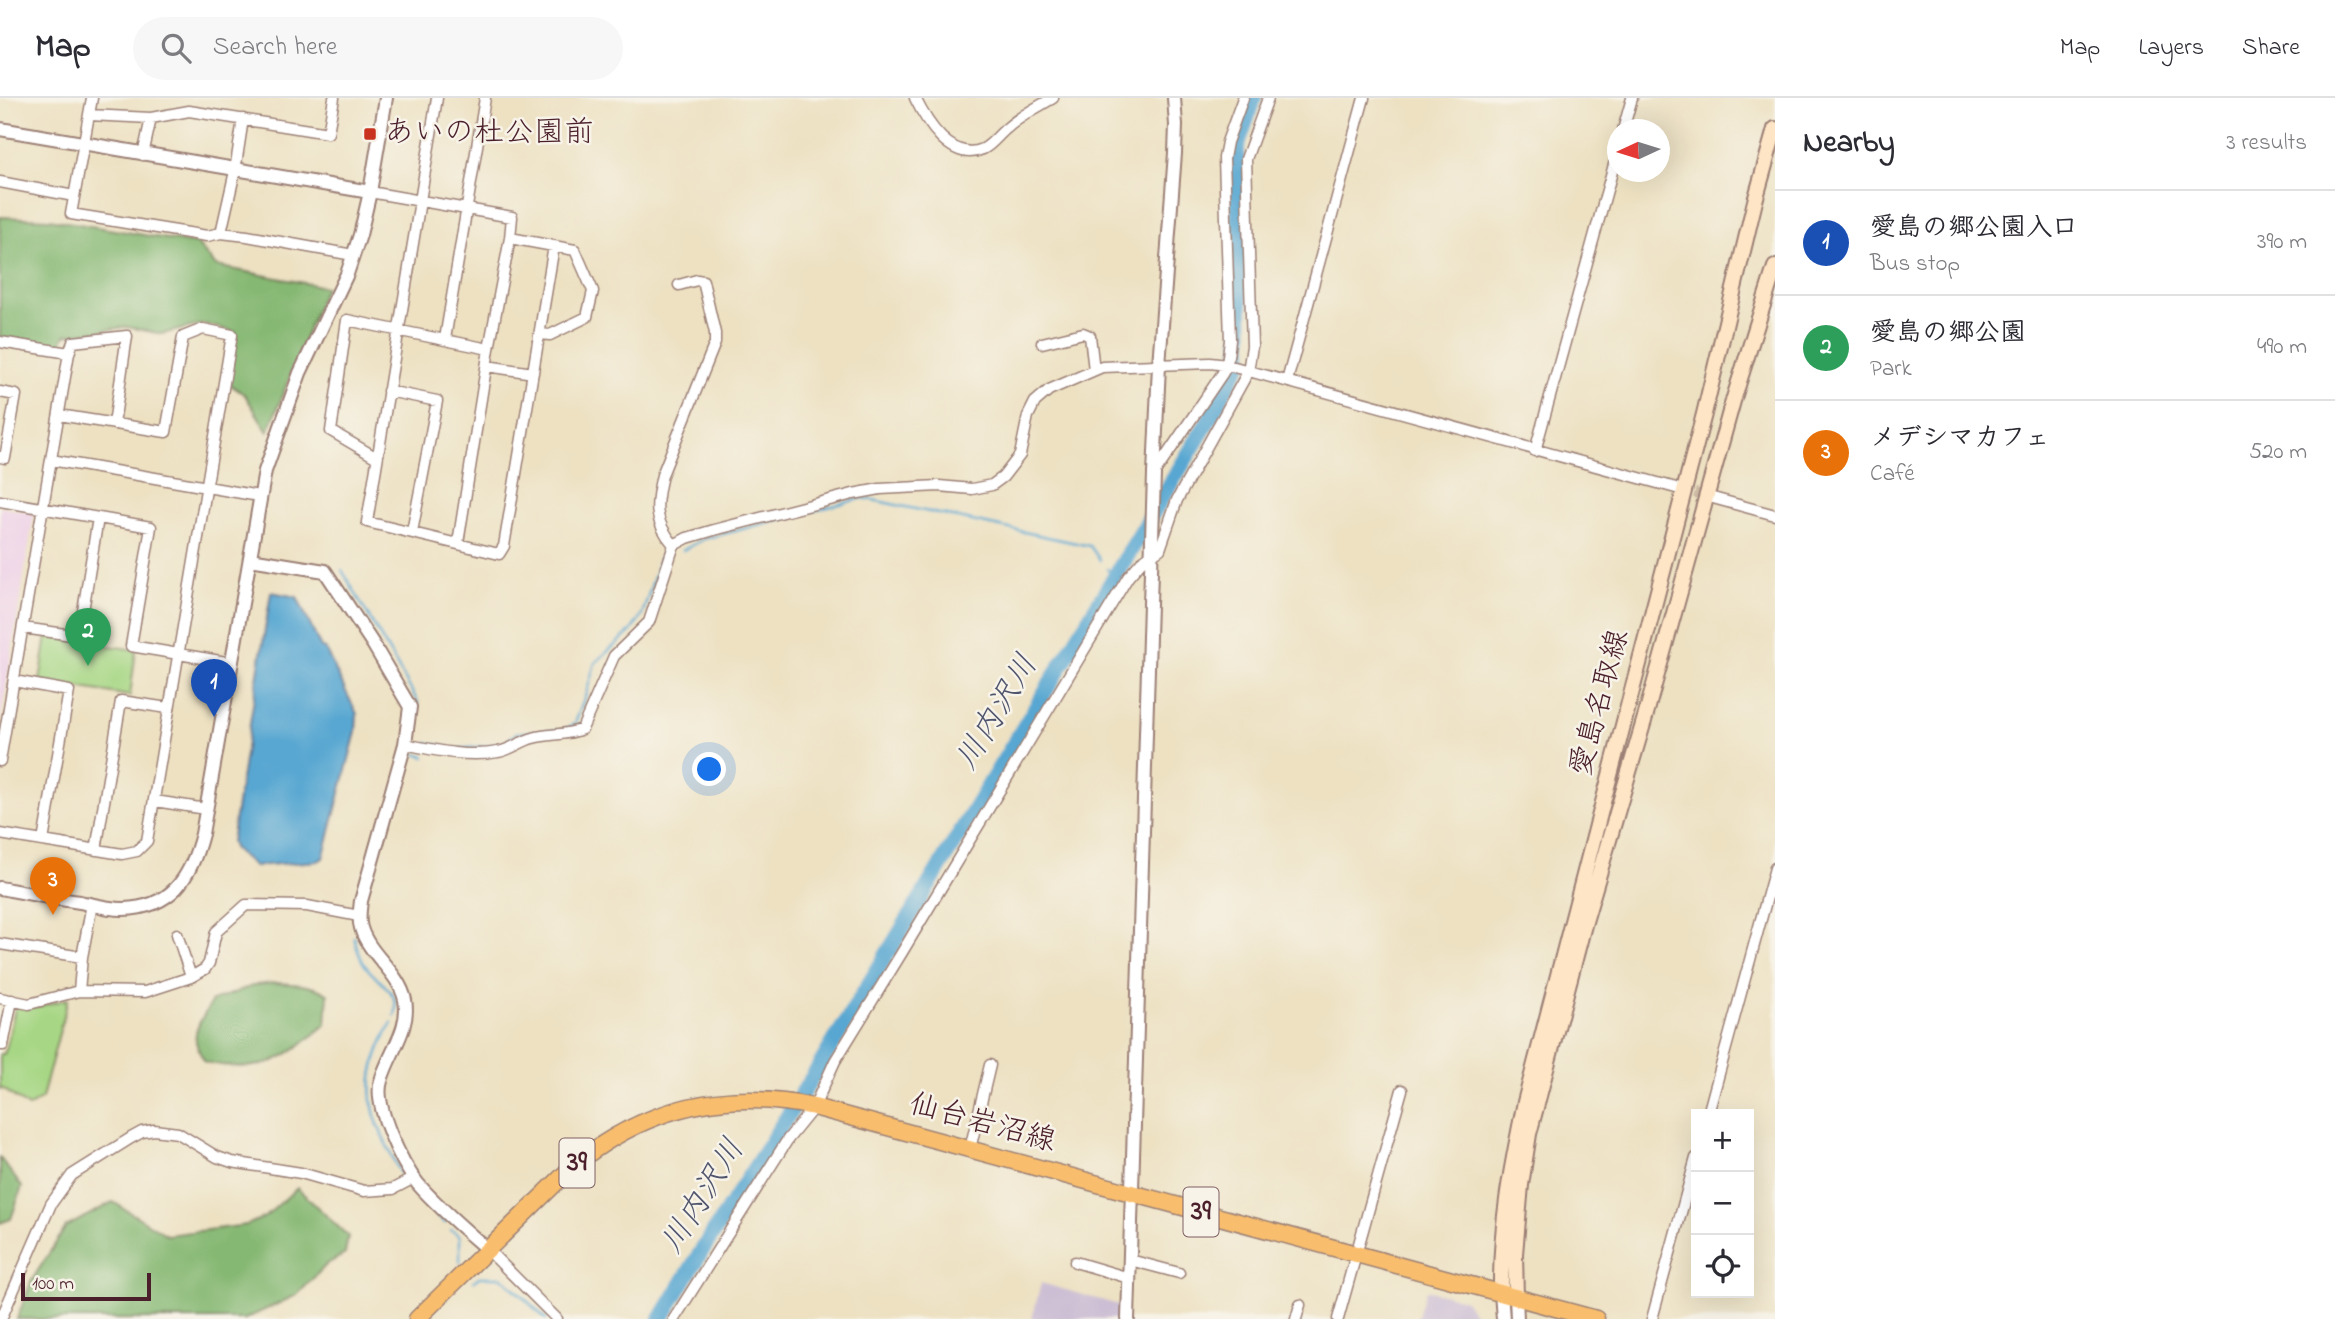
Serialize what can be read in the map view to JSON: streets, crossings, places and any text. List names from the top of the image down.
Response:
{
  "streets": {
    "main road": ["愛島名取線", "仙台岩沼線", "39"]
  },
  "crossings": [
    ["愛島名取線", "仙台岩沼線"]
  ],
  "water": ["川内沢川"],
  "places": {
    "transit": ["あいの杜公園前"]
  },
  "scale_bar": "100 m",
  "north": "left",
  "page": {
    "header": "Map",
    "search": "Search here",
    "nav": ["Map", "Layers", "Share"],
    "heading": ["Nearby", "3 results"],
    "list": [
      {
        "mark": "1",
        "name": "愛島の郷公園入口",
        "note": "Bus stop",
        "value": "390 m"
      },
      {
        "mark": "2",
        "name": "愛島の郷公園",
        "note": "Park",
        "value": "490 m"
      },
      {
        "mark": "3",
        "name": "メデシマカフェ",
        "note": "Café",
        "value": "520 m"
      }
    ],
    "pins": ["2", "1", "3"],
    "map_buttons": ["+", "−"],
    "scale": "100 m"
  }
}
